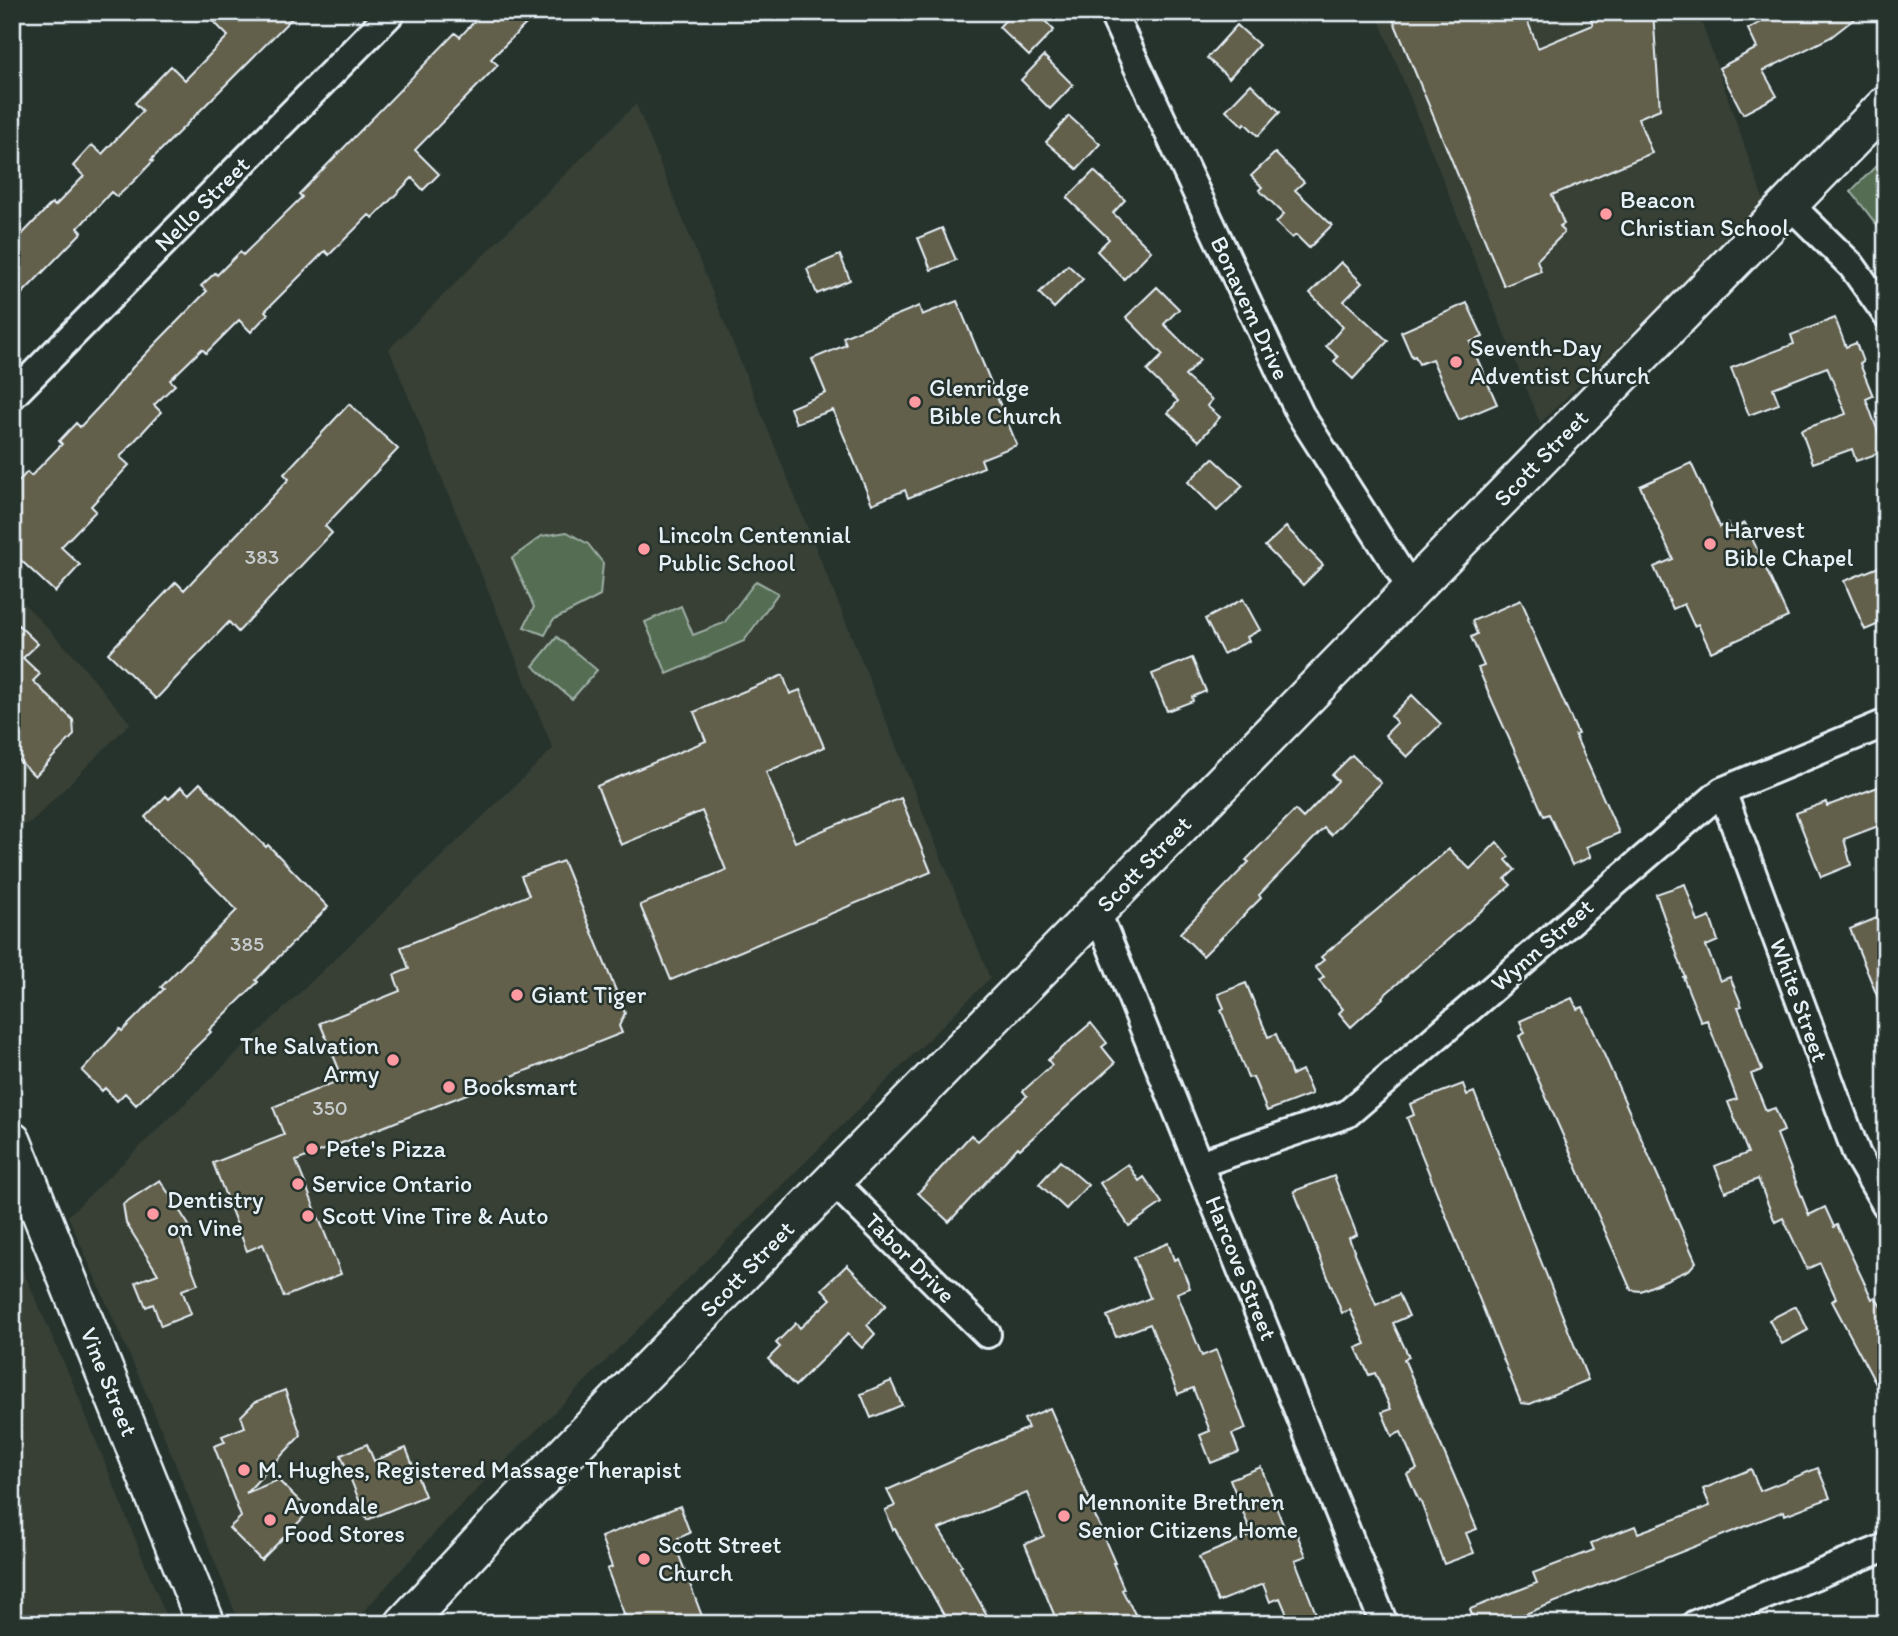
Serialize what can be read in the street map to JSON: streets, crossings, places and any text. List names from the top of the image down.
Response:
{
  "streets": {
    "main road": ["Scott Street", "Vine Street"],
    "street": [
      "Nello Street",
      "Bonavem Drive",
      "Wynn Street",
      "White Street",
      "Tabor Drive",
      "Harcove Street"
    ]
  },
  "crossings": [
    ["Bonavem Drive", "Scott Street"],
    ["Scott Street", "Tabor Drive"],
    ["Scott Street", "Harcove Street"],
    ["Wynn Street", "White Street"],
    ["Wynn Street", "Harcove Street"]
  ],
  "places": [
    "Beacon Christian School",
    "Seventh-Day Adventist Church",
    "Glenridge Bible Church",
    "Harvest Bible Chapel",
    "Lincoln Centennial Public School",
    "Giant Tiger",
    "The Salvation Army",
    "Booksmart",
    "Pete's Pizza",
    "Service Ontario",
    "Dentistry on Vine",
    "Scott Vine Tire & Auto",
    "M. Hughes, Registered Massage Therapist",
    "Mennonite Brethren Senior Citizens Home",
    "Avondale Food Stores",
    "Scott Street Church"
  ],
  "house_numbers": ["383", "385", "350"]
}
